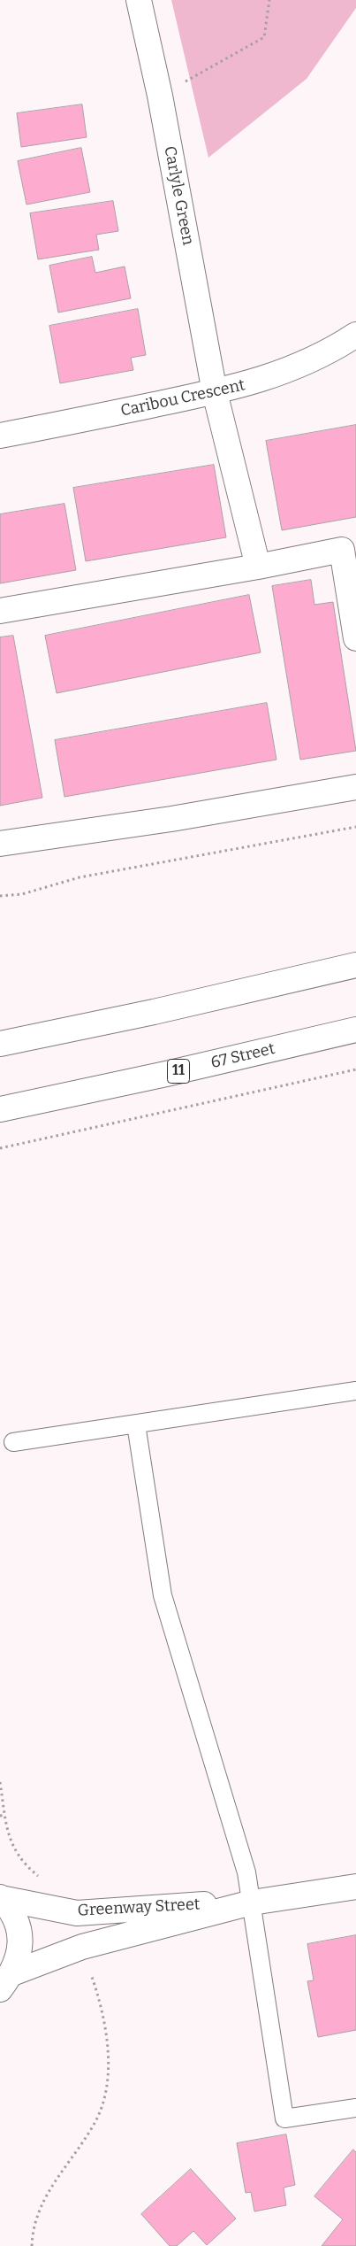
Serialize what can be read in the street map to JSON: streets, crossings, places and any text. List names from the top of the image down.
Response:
{
  "streets": {
    "street": [
      "Carlyle Green",
      "Caribou Crescent",
      "67 Street",
      "11",
      "Greenway Street"
    ]
  },
  "crossings": [
    ["Carlyle Green", "Caribou Crescent"]
  ]
}
